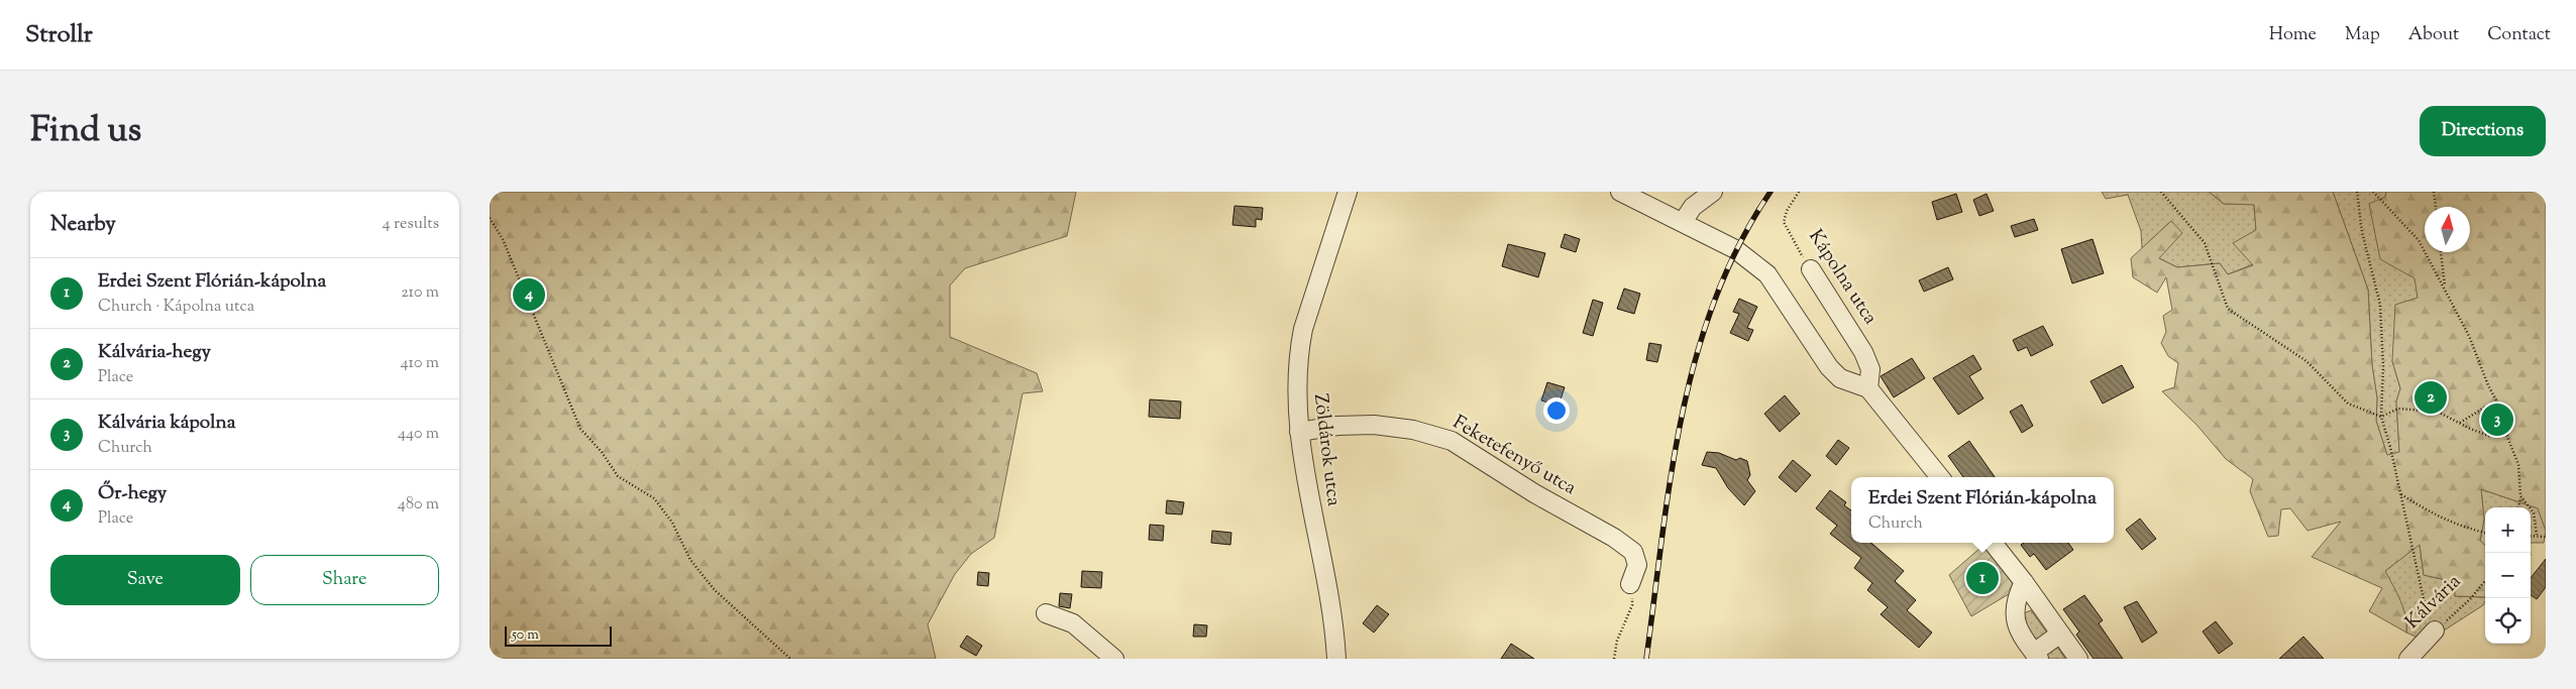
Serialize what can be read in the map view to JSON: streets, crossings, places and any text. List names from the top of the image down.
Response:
{
  "streets": {
    "street": [
      "Kápolna utca",
      "Zöldárok utca",
      "Feketefenyő utca",
      "Kálvária"
    ]
  },
  "crossings": [
    ["Zöldárok utca", "Feketefenyő utca"]
  ],
  "scale_bar": "50 m",
  "north": "top",
  "page": {
    "header": "Strollr",
    "nav": [
      "Home",
      "Map",
      "About",
      "Contact"
    ],
    "title": "Find us",
    "buttons": [
      "Directions",
      ["Save", "Share"]
    ],
    "heading": ["Nearby", "4 results"],
    "list": [
      {
        "mark": "1",
        "name": "Erdei Szent Flórián-kápolna",
        "note": "Church · Kápolna utca",
        "value": "210 m"
      },
      {
        "mark": "2",
        "name": "Kálvária-hegy",
        "note": "Place",
        "value": "410 m"
      },
      {
        "mark": "3",
        "name": "Kálvária kápolna",
        "note": "Church",
        "value": "440 m"
      },
      {
        "mark": "4",
        "name": "Őr-hegy",
        "note": "Place",
        "value": "480 m"
      }
    ],
    "pins": [
      "4",
      "2",
      "3",
      "1"
    ],
    "popup": ["Erdei Szent Flórián-kápolna", "Church"],
    "map_buttons": ["+", "−"],
    "scale": "50 m"
  }
}
